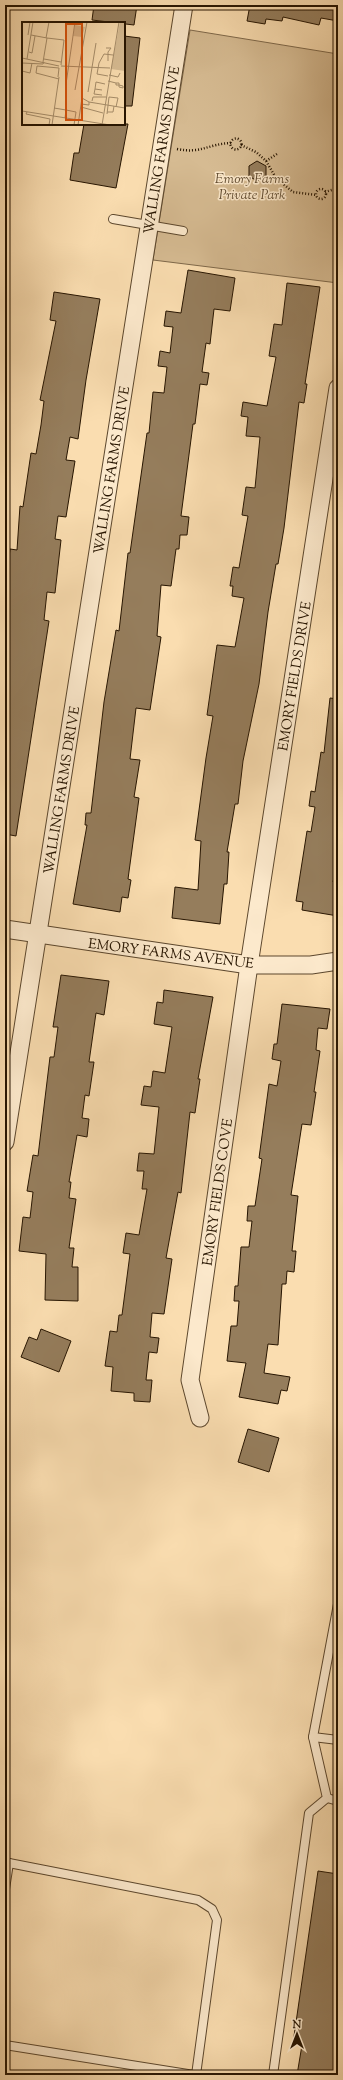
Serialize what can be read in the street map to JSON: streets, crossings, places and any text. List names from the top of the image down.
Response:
{
  "streets": {
    "street": [
      "WALLING FARMS DRIVE",
      "EMORY FIELDS DRIVE",
      "EMORY FARMS AVENUE",
      "EMORY FIELDS COVE"
    ]
  },
  "crossings": [
    ["WALLING FARMS DRIVE", "EMORY FARMS AVENUE"],
    ["EMORY FIELDS DRIVE", "EMORY FARMS AVENUE"],
    ["EMORY FIELDS DRIVE", "EMORY FIELDS COVE"],
    ["EMORY FARMS AVENUE", "EMORY FIELDS COVE"]
  ],
  "parks": ["Emory Farms Private Park"],
  "north": "top"
}
